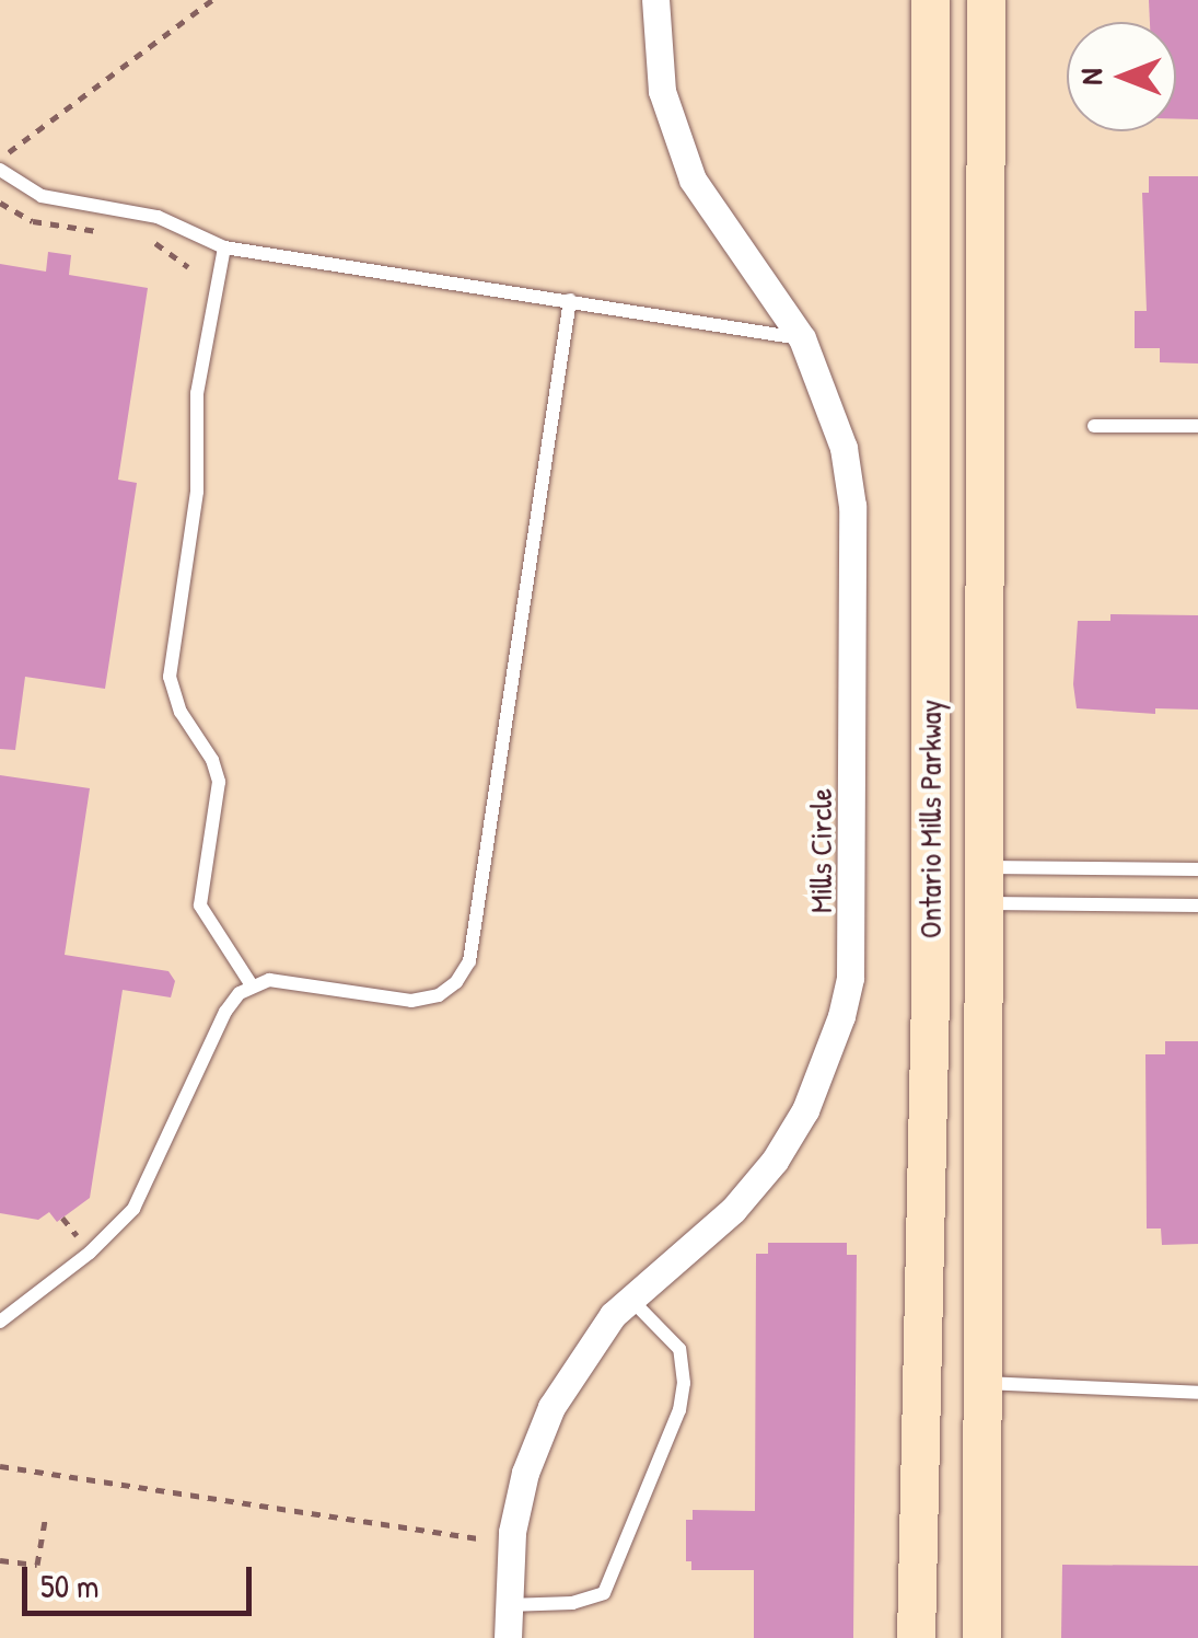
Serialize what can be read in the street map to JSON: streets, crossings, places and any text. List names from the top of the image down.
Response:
{
  "streets": {
    "main road": ["Ontario Mills Parkway"],
    "street": ["Mills Circle"]
  },
  "scale_bar": "50 m",
  "north": "left"
}
